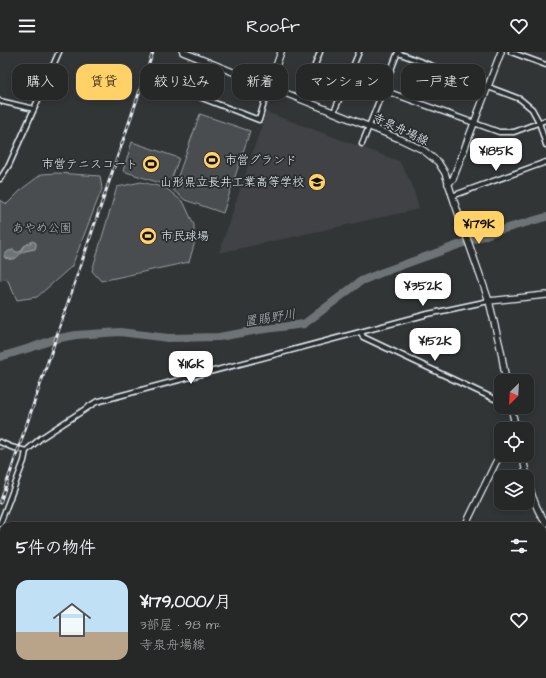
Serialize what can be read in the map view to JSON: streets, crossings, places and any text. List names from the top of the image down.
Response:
{
  "streets": {
    "main road": ["寺泉舟場線"]
  },
  "water": ["置賜野川"],
  "parks": ["あやめ公園"],
  "places": {
    "sports": ["市営グランド", "市営テニスコート", "市民球場"],
    "school or university": ["山形県立長井工業高等学校"]
  },
  "north": "bottom left",
  "page": {
    "header": "Roofr",
    "chip": [
      "購入",
      "賃貸",
      "絞り込み",
      "新着",
      "マンション",
      "一戸建て"
    ],
    "price": [
      "¥185K",
      "¥179K",
      "¥352K",
      "¥152K",
      "¥116K"
    ],
    "heading": "5件の物件",
    "list": [
      {
        "name": "¥179,000/月",
        "note": "3部屋 · 98 m² · 寺泉舟場線"
      }
    ]
  }
}
